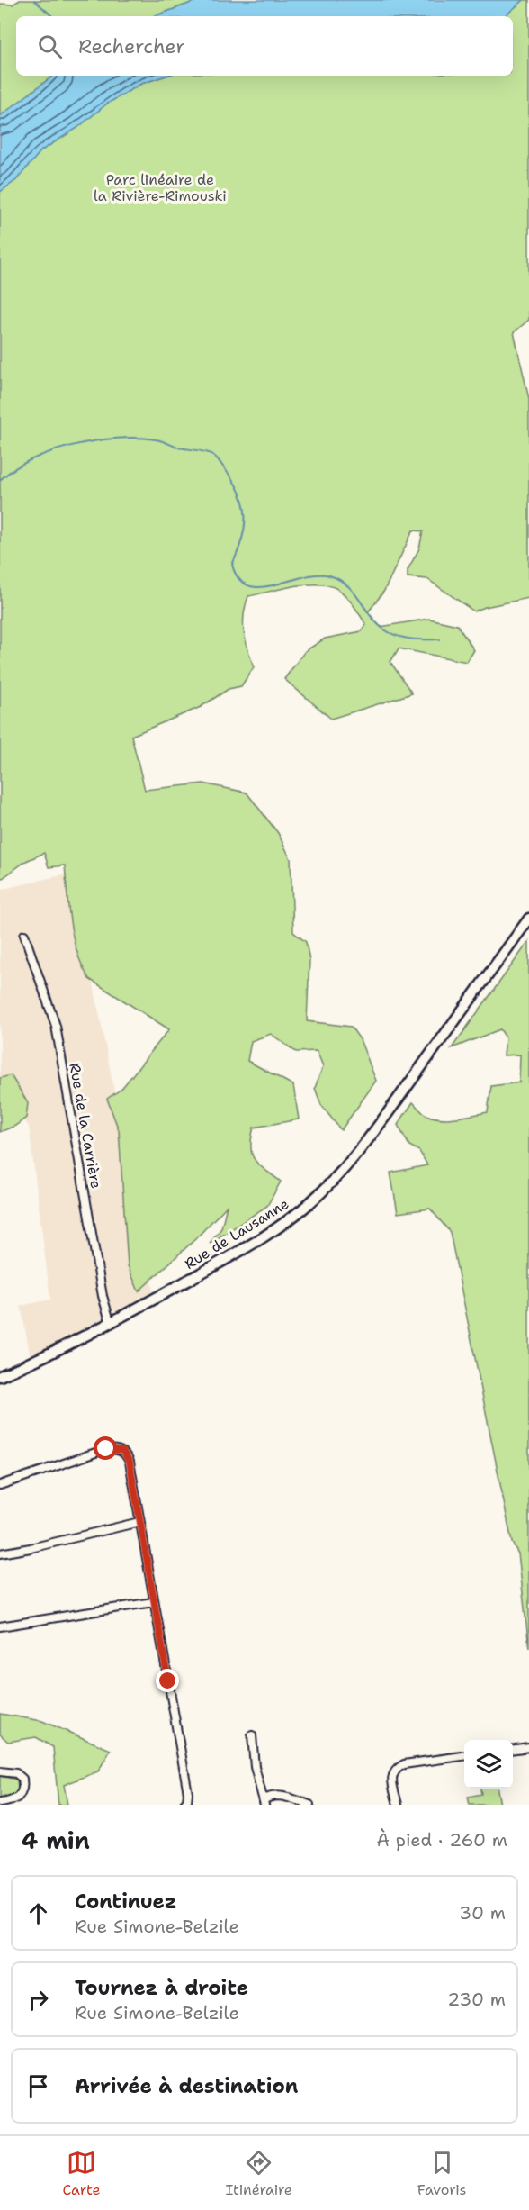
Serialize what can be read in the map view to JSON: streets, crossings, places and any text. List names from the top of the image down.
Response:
{
  "streets": {
    "street": ["Rue de la Carrière", "Rue de Lausanne"]
  },
  "crossings": [
    ["Rue de la Carrière", "Rue de Lausanne"]
  ],
  "parks": ["Parc linéaire de la Rivière-Rimouski"],
  "page": {
    "search": "Rechercher",
    "heading": ["4 min", "À pied · 260 m"],
    "list": [
      ["Continuez", "Rue Simone-Belzile", "30 m"],
      ["Tournez à droite", "Rue Simone-Belzile", "230 m"],
      "Arrivée à destination"
    ],
    "nav": ["Carte", "Itinéraire", "Favoris"]
  }
}
